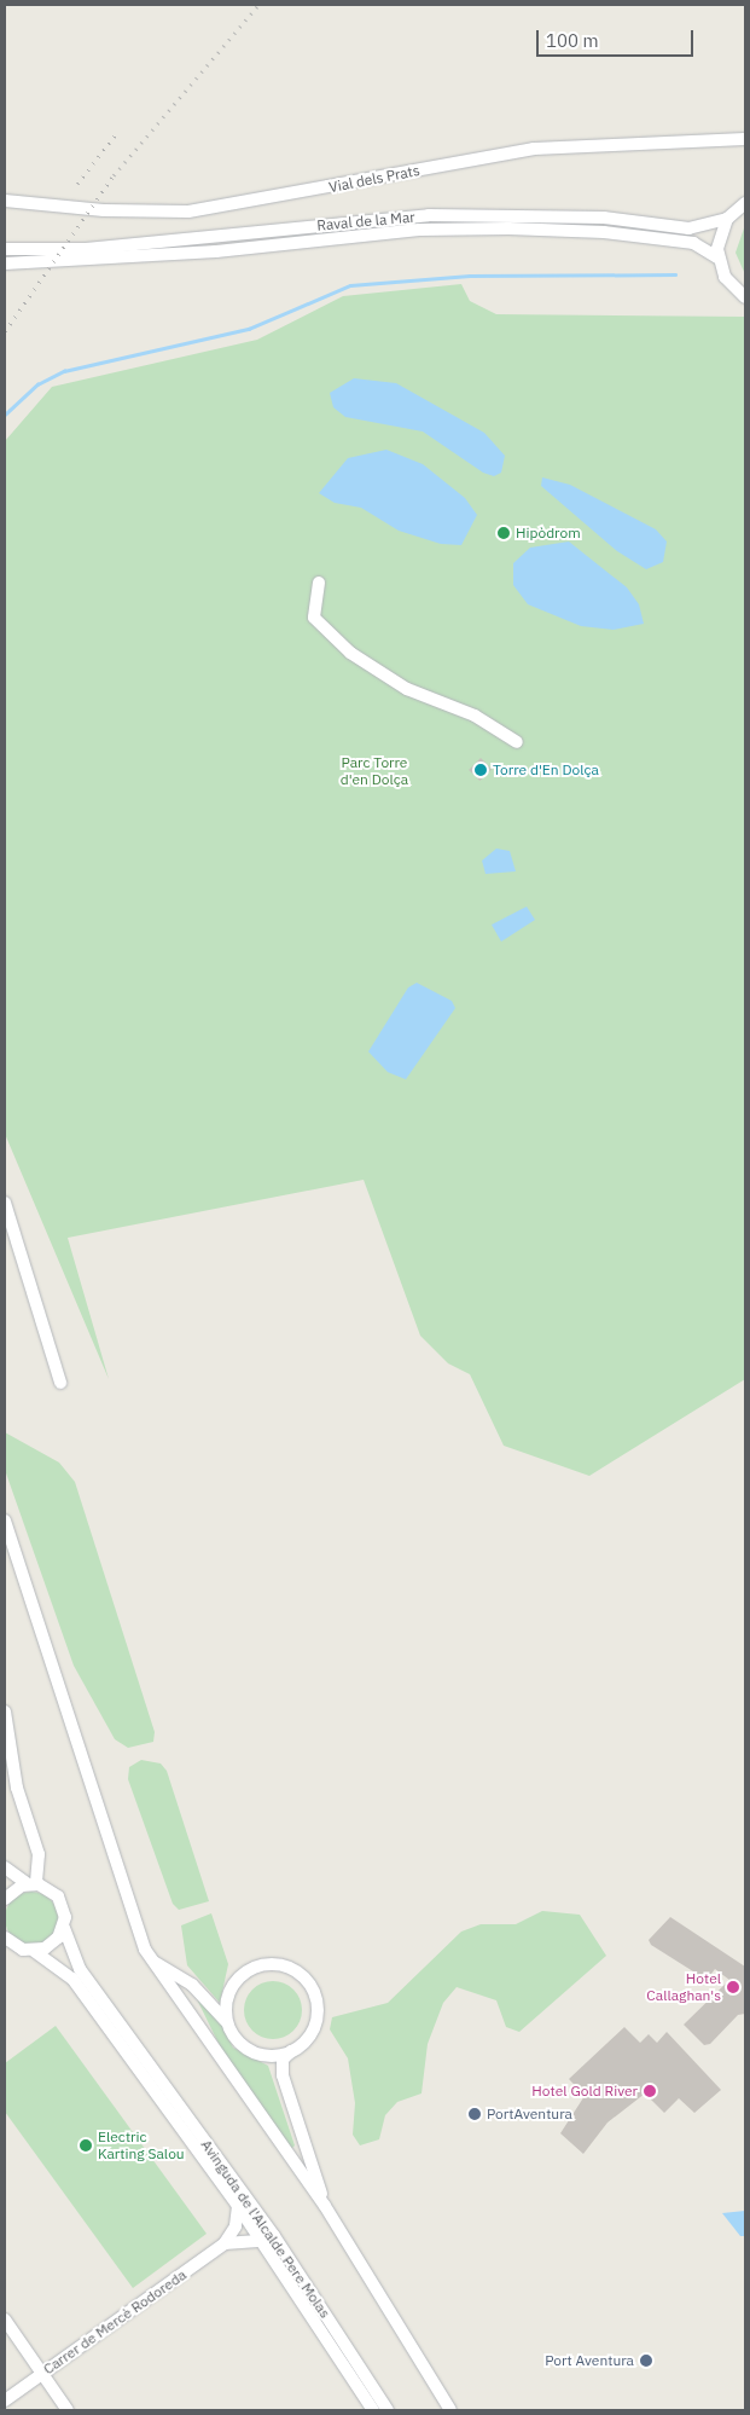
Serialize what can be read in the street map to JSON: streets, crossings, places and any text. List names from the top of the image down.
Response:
{
  "streets": {
    "street": [
      "Vial dels Prats",
      "Raval de la Mar",
      "Avinguda de l'Alcalde Pere Molas",
      "Carrer de Mercè Rodoreda"
    ]
  },
  "parks": ["Parc Torre d'en Dolça"],
  "places": [
    "Hipòdrom",
    "Torre d'En Dolça",
    "Hotel Callaghan's",
    "Hotel Gold River",
    "PortAventura",
    "Electric Karting Salou",
    "Port Aventura"
  ],
  "scale_bar": "100 m"
}
